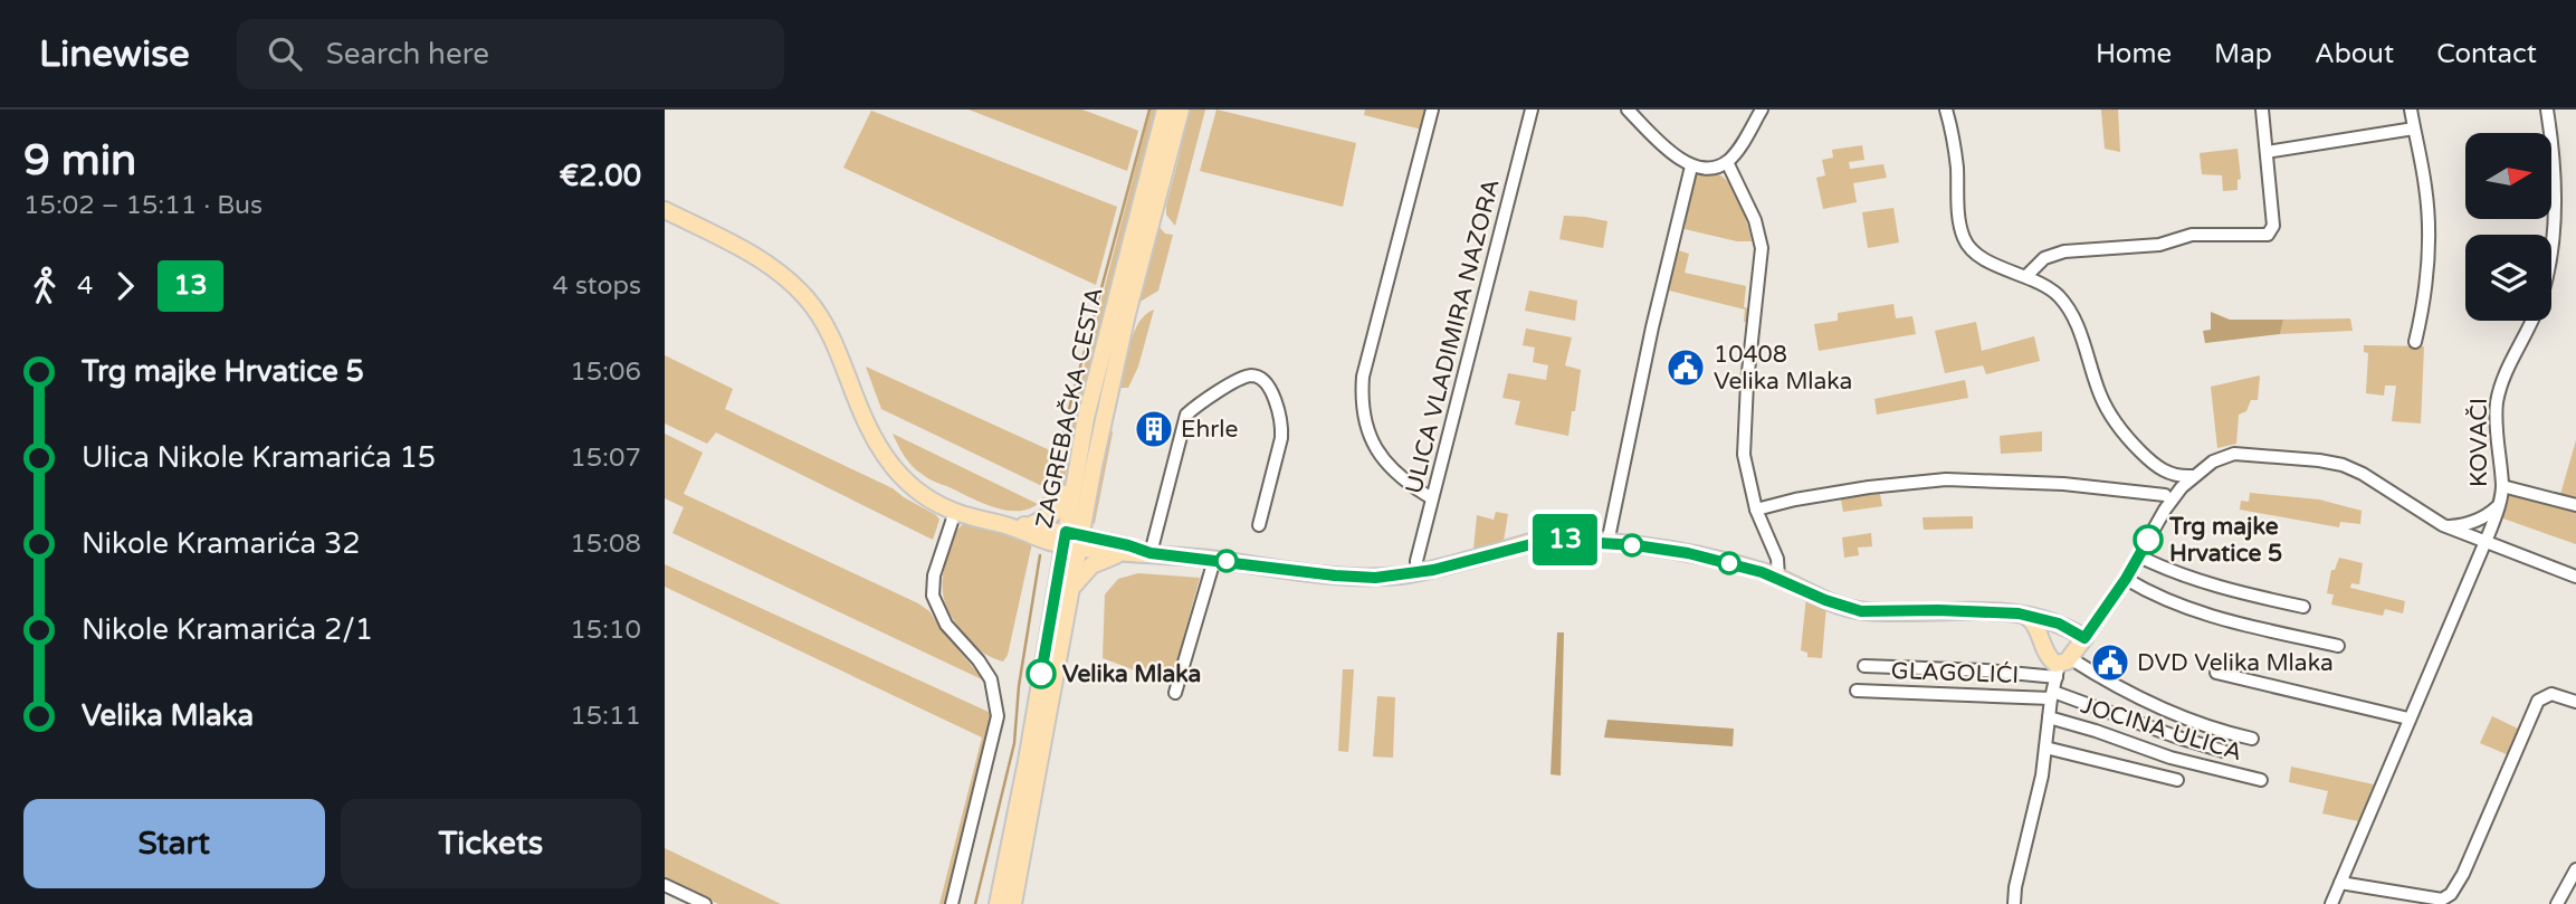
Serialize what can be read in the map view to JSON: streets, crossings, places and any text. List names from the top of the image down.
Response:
{
  "streets": {
    "main road": ["ZAGREBAČKA CESTA"],
    "street": [
      "ULICA VLADIMIRA NAZORA",
      "KOVAČI",
      "GLAGOLIĆI",
      "JOCINA ULICA"
    ]
  },
  "places": {
    "public building": ["10408 Velika Mlaka", "DVD Velika Mlaka"],
    "building": ["Ehrle"],
    "other": ["Trg majke Hrvatice 5", "Velika Mlaka"]
  },
  "lines": ["bus line 13"],
  "north": "right",
  "page": {
    "header": "Linewise",
    "search": "Search here",
    "nav": [
      "Home",
      "Map",
      "About",
      "Contact"
    ],
    "heading": ["9 min", "15:02 – 15:11 · Bus", "€2.00"],
    "on_map": "13",
    "legs": ["4", "13", "4 stops"],
    "list": [
      {
        "name": "Trg majke Hrvatice 5",
        "value": "15:06"
      },
      {
        "name": "Ulica Nikole Kramarića 15",
        "value": "15:07"
      },
      {
        "name": "Nikole Kramarića 32",
        "value": "15:08"
      },
      {
        "name": "Nikole Kramarića 2/1",
        "value": "15:10"
      },
      {
        "name": "Velika Mlaka",
        "value": "15:11"
      }
    ],
    "buttons": ["Start", "Tickets"]
  }
}
